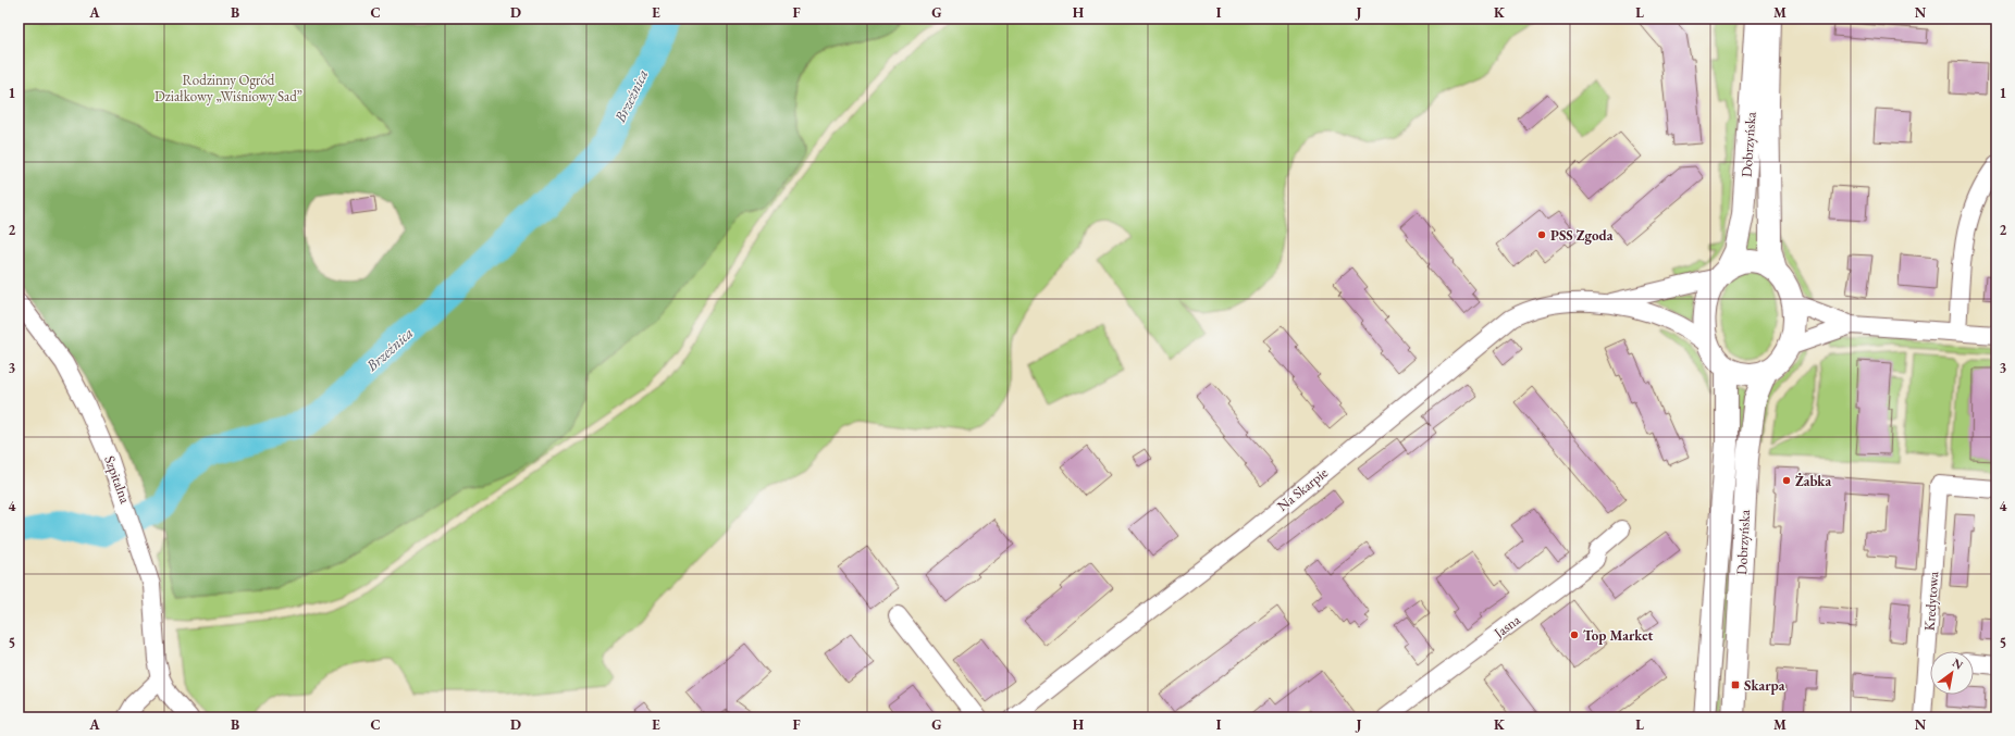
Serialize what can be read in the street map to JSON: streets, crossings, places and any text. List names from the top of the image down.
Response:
{
  "streets": {
    "main road": ["Dobrzyńska"],
    "street": [
      "Szpitalna",
      "Na Skarpie",
      "Kredytowa",
      "Jasna"
    ]
  },
  "water": ["Brzeźnica"],
  "parks": ["Rodzinny Ogród Działkowy „Wiśniowy Sad”"],
  "places": {
    "other": ["PSS Zgoda", "Żabka", "Top Market"],
    "transit": ["Skarpa"]
  },
  "north": "top right",
  "grid": {
    "columns": [
      "A",
      "B",
      "C",
      "D",
      "E",
      "F",
      "G",
      "H",
      "I",
      "J",
      "K",
      "L",
      "M",
      "N"
    ],
    "rows": [
      "1",
      "2",
      "3",
      "4",
      "5"
    ]
  }
}
